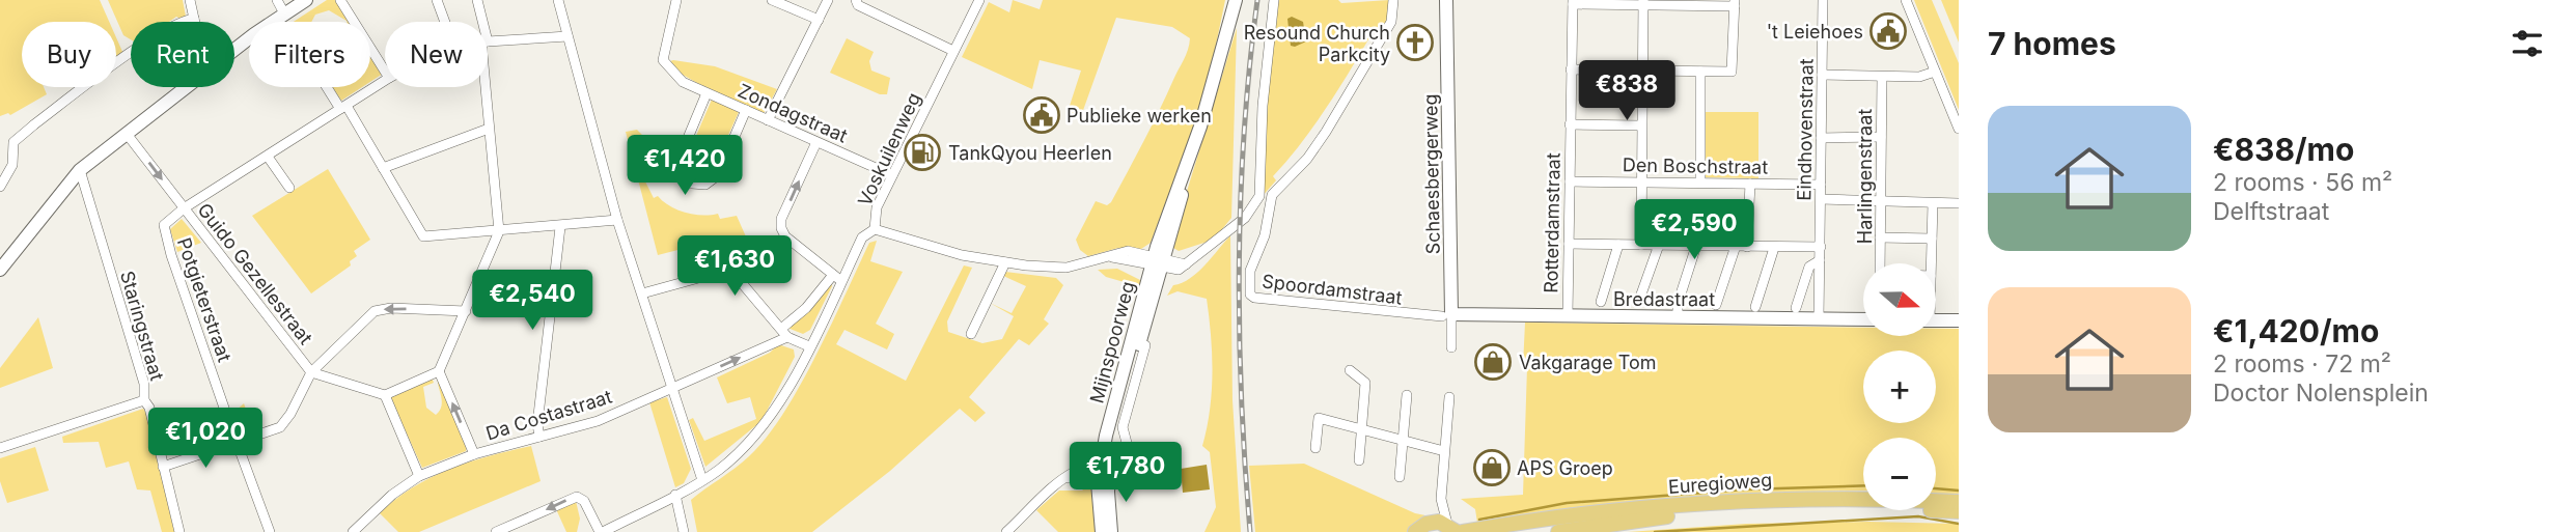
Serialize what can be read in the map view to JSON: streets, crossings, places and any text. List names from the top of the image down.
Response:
{
  "streets": {
    "main road": ["Euregioweg"],
    "street": [
      "Zondagstraat",
      "Eindhovenstraat",
      "Voskuilenweg",
      "Den Boschstraat",
      "Schaesbergerweg",
      "Harlingenstraat",
      "Rotterdamstraat",
      "Guido Gezellestraat",
      "Spoordamstraat",
      "Bredastraat",
      "Potgieterstraat",
      "Staringstraat",
      "Mijnspoorweg",
      "Da Costastraat"
    ]
  },
  "crossings": [
    ["Zondagstraat", "Voskuilenweg"],
    ["Eindhovenstraat", "Den Boschstraat"],
    ["Eindhovenstraat", "Bredastraat"],
    ["Voskuilenweg", "Da Costastraat"],
    ["Den Boschstraat", "Rotterdamstraat"],
    ["Schaesbergerweg", "Spoordamstraat"],
    ["Schaesbergerweg", "Bredastraat"],
    ["Rotterdamstraat", "Bredastraat"],
    ["Guido Gezellestraat", "Potgieterstraat"],
    ["Spoordamstraat", "Bredastraat"]
  ],
  "places": {
    "public building": ["'t Leiehoes", "Publieke werken"],
    "church": ["Resound Church Parkcity"],
    "fuel station": ["TankQyou Heerlen"],
    "shop": ["Vakgarage Tom", "APS Groep"]
  },
  "north": "right",
  "page": {
    "heading": "7 homes",
    "chip": [
      "Buy",
      "Rent",
      "Filters",
      "New"
    ],
    "price": [
      "€838",
      "€1,420",
      "€2,590",
      "€1,630",
      "€2,540",
      "€1,020",
      "€1,780"
    ],
    "list": [
      {
        "name": "€838/mo",
        "note": "2 rooms · 56 m² · Delftstraat"
      },
      {
        "name": "€1,420/mo",
        "note": "2 rooms · 72 m² · Doctor Nolensplein"
      }
    ],
    "map_buttons": ["+", "−"]
  }
}
